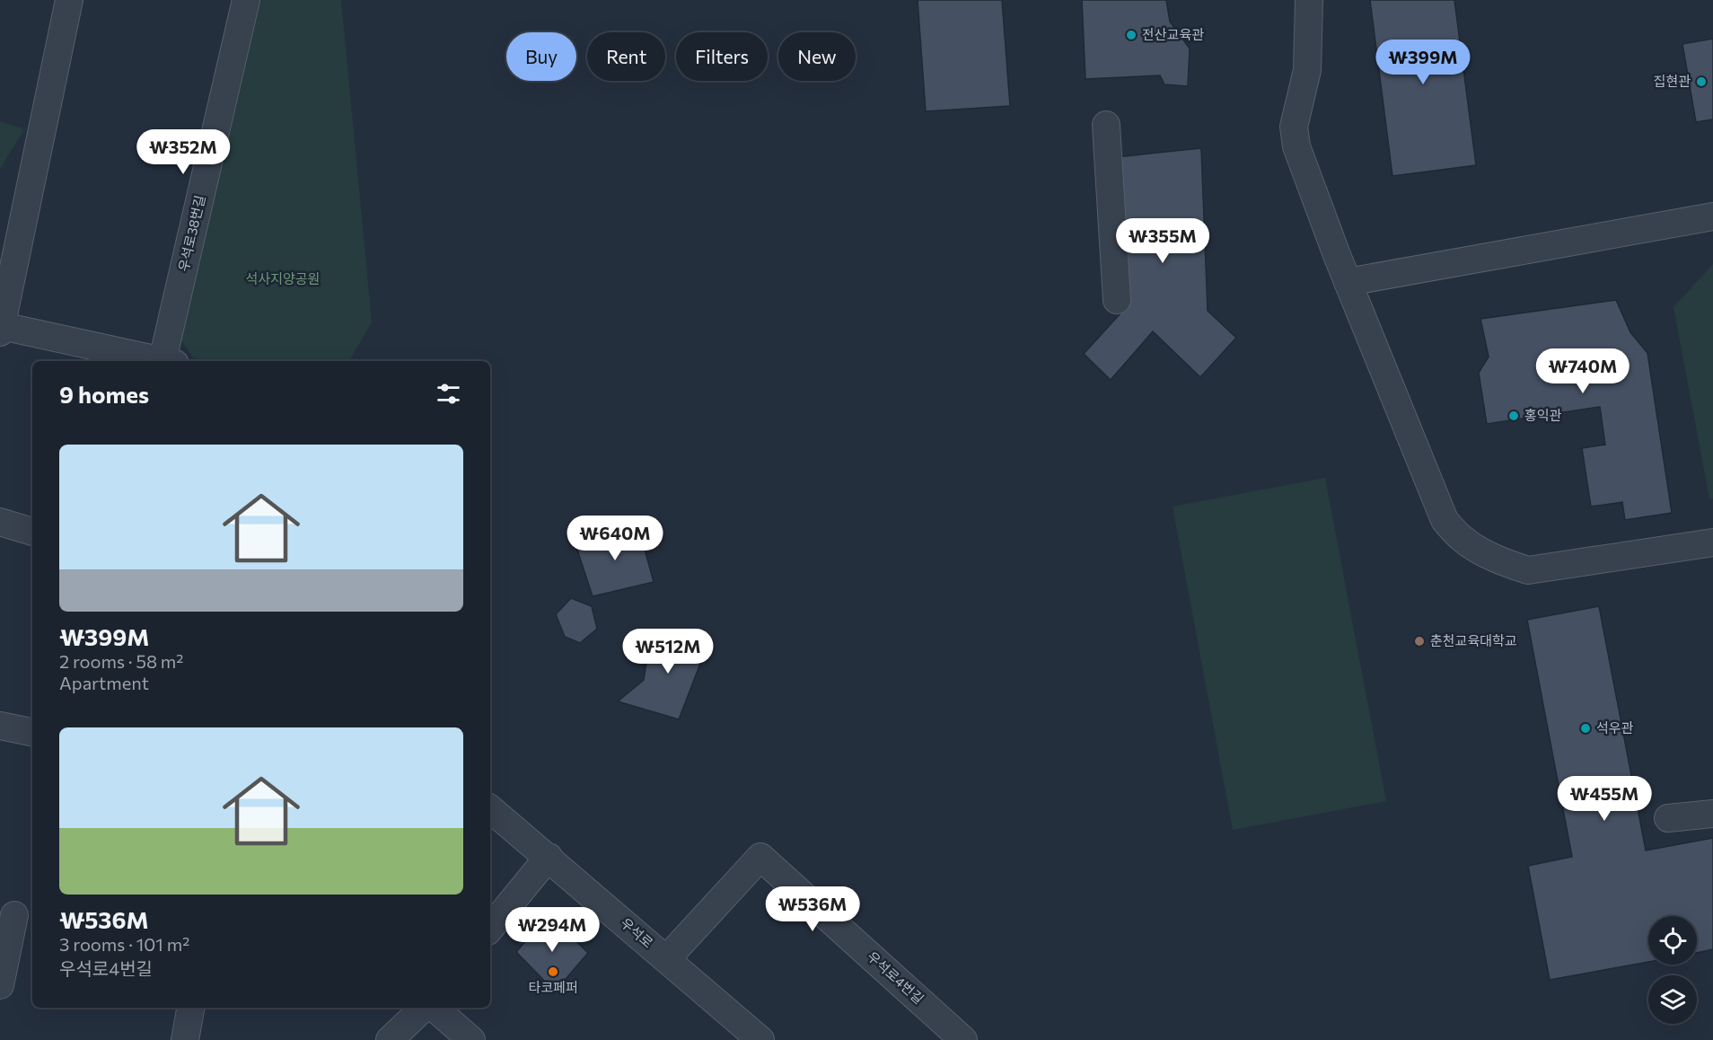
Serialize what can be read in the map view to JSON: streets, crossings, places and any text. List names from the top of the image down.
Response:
{
  "streets": {
    "street": ["우석로38번길", "우석로", "우석로4번길"]
  },
  "crossings": [
    ["우석로", "우석로4번길"]
  ],
  "parks": ["석사지양공원"],
  "places": [
    "전산교육관",
    "집현관",
    "홍익관",
    "춘천교육대학교",
    "석우관",
    "타코페퍼"
  ],
  "page": {
    "chip": [
      "Buy",
      "Rent",
      "Filters",
      "New"
    ],
    "price": [
      "₩399M",
      "₩352M",
      "₩355M",
      "₩740M",
      "₩640M",
      "₩512M",
      "₩455M",
      "₩536M",
      "₩294M"
    ],
    "heading": "9 homes",
    "list": [
      {
        "name": "₩399M",
        "note": "2 rooms · 58 m² · Apartment"
      },
      {
        "name": "₩536M",
        "note": "3 rooms · 101 m² · 우석로4번길"
      }
    ]
  }
}
